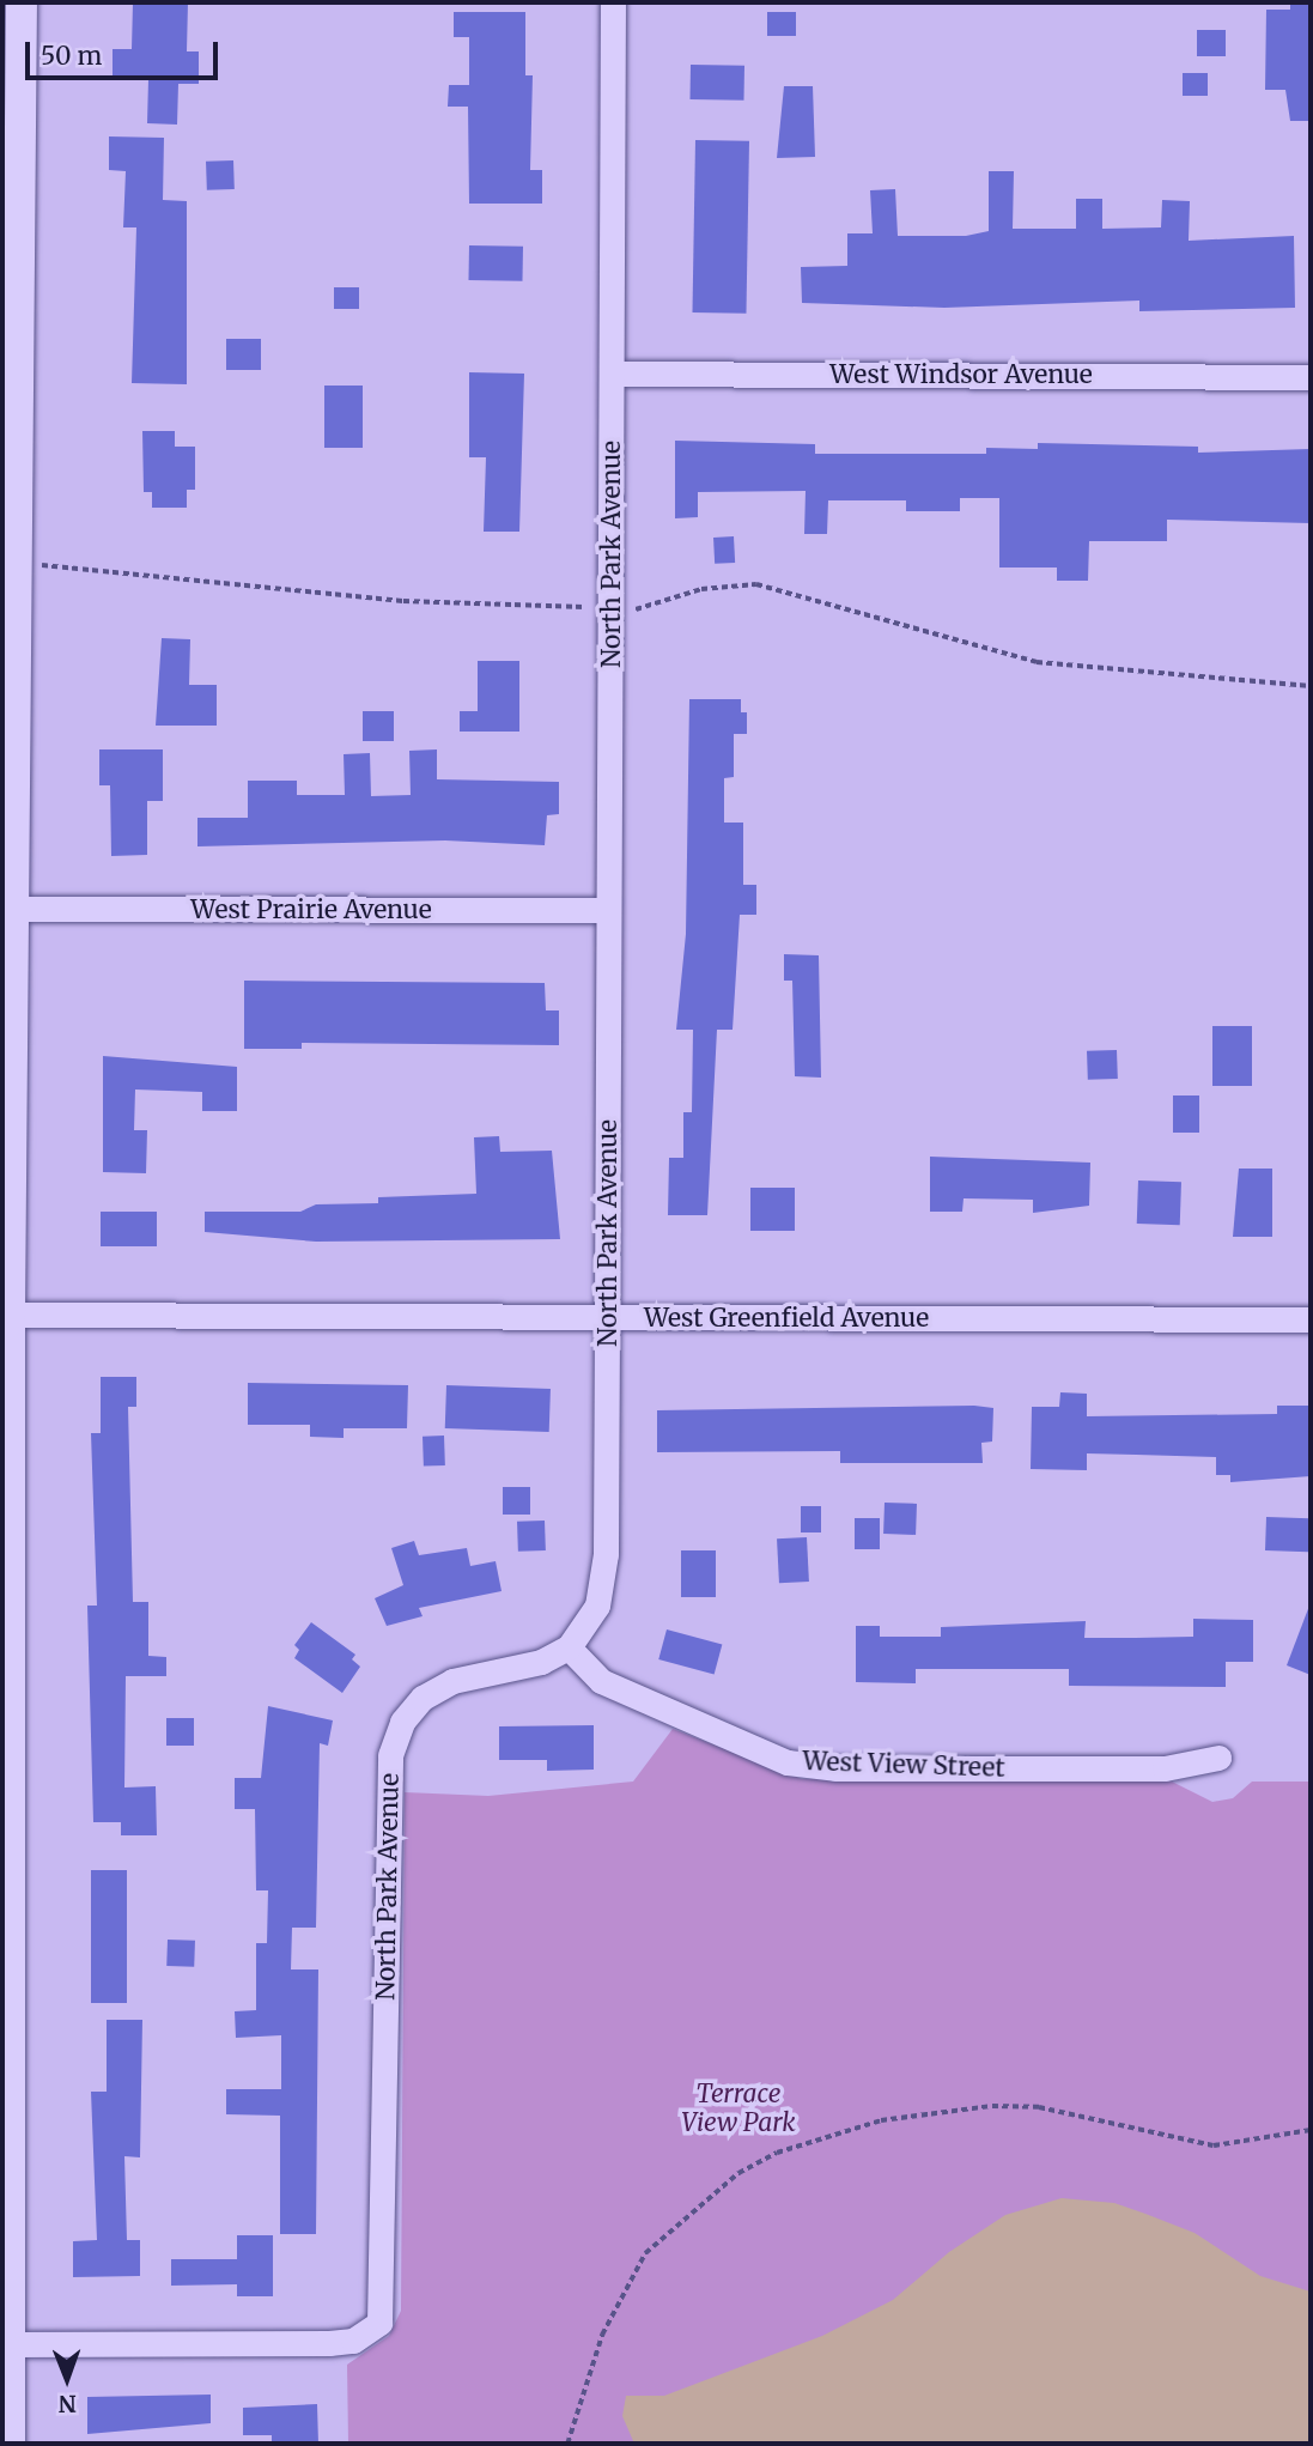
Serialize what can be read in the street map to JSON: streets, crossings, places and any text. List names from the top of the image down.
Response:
{
  "streets": {
    "street": [
      "West Windsor Avenue",
      "North Park Avenue",
      "West Prairie Avenue",
      "West Greenfield Avenue",
      "West View Street"
    ]
  },
  "crossings": [
    ["West Windsor Avenue", "North Park Avenue"],
    ["North Park Avenue", "West Prairie Avenue"],
    ["North Park Avenue", "West Greenfield Avenue"],
    ["North Park Avenue", "West View Street"]
  ],
  "parks": ["Terrace View Park"],
  "scale_bar": "50 m",
  "north": "bottom"
}
